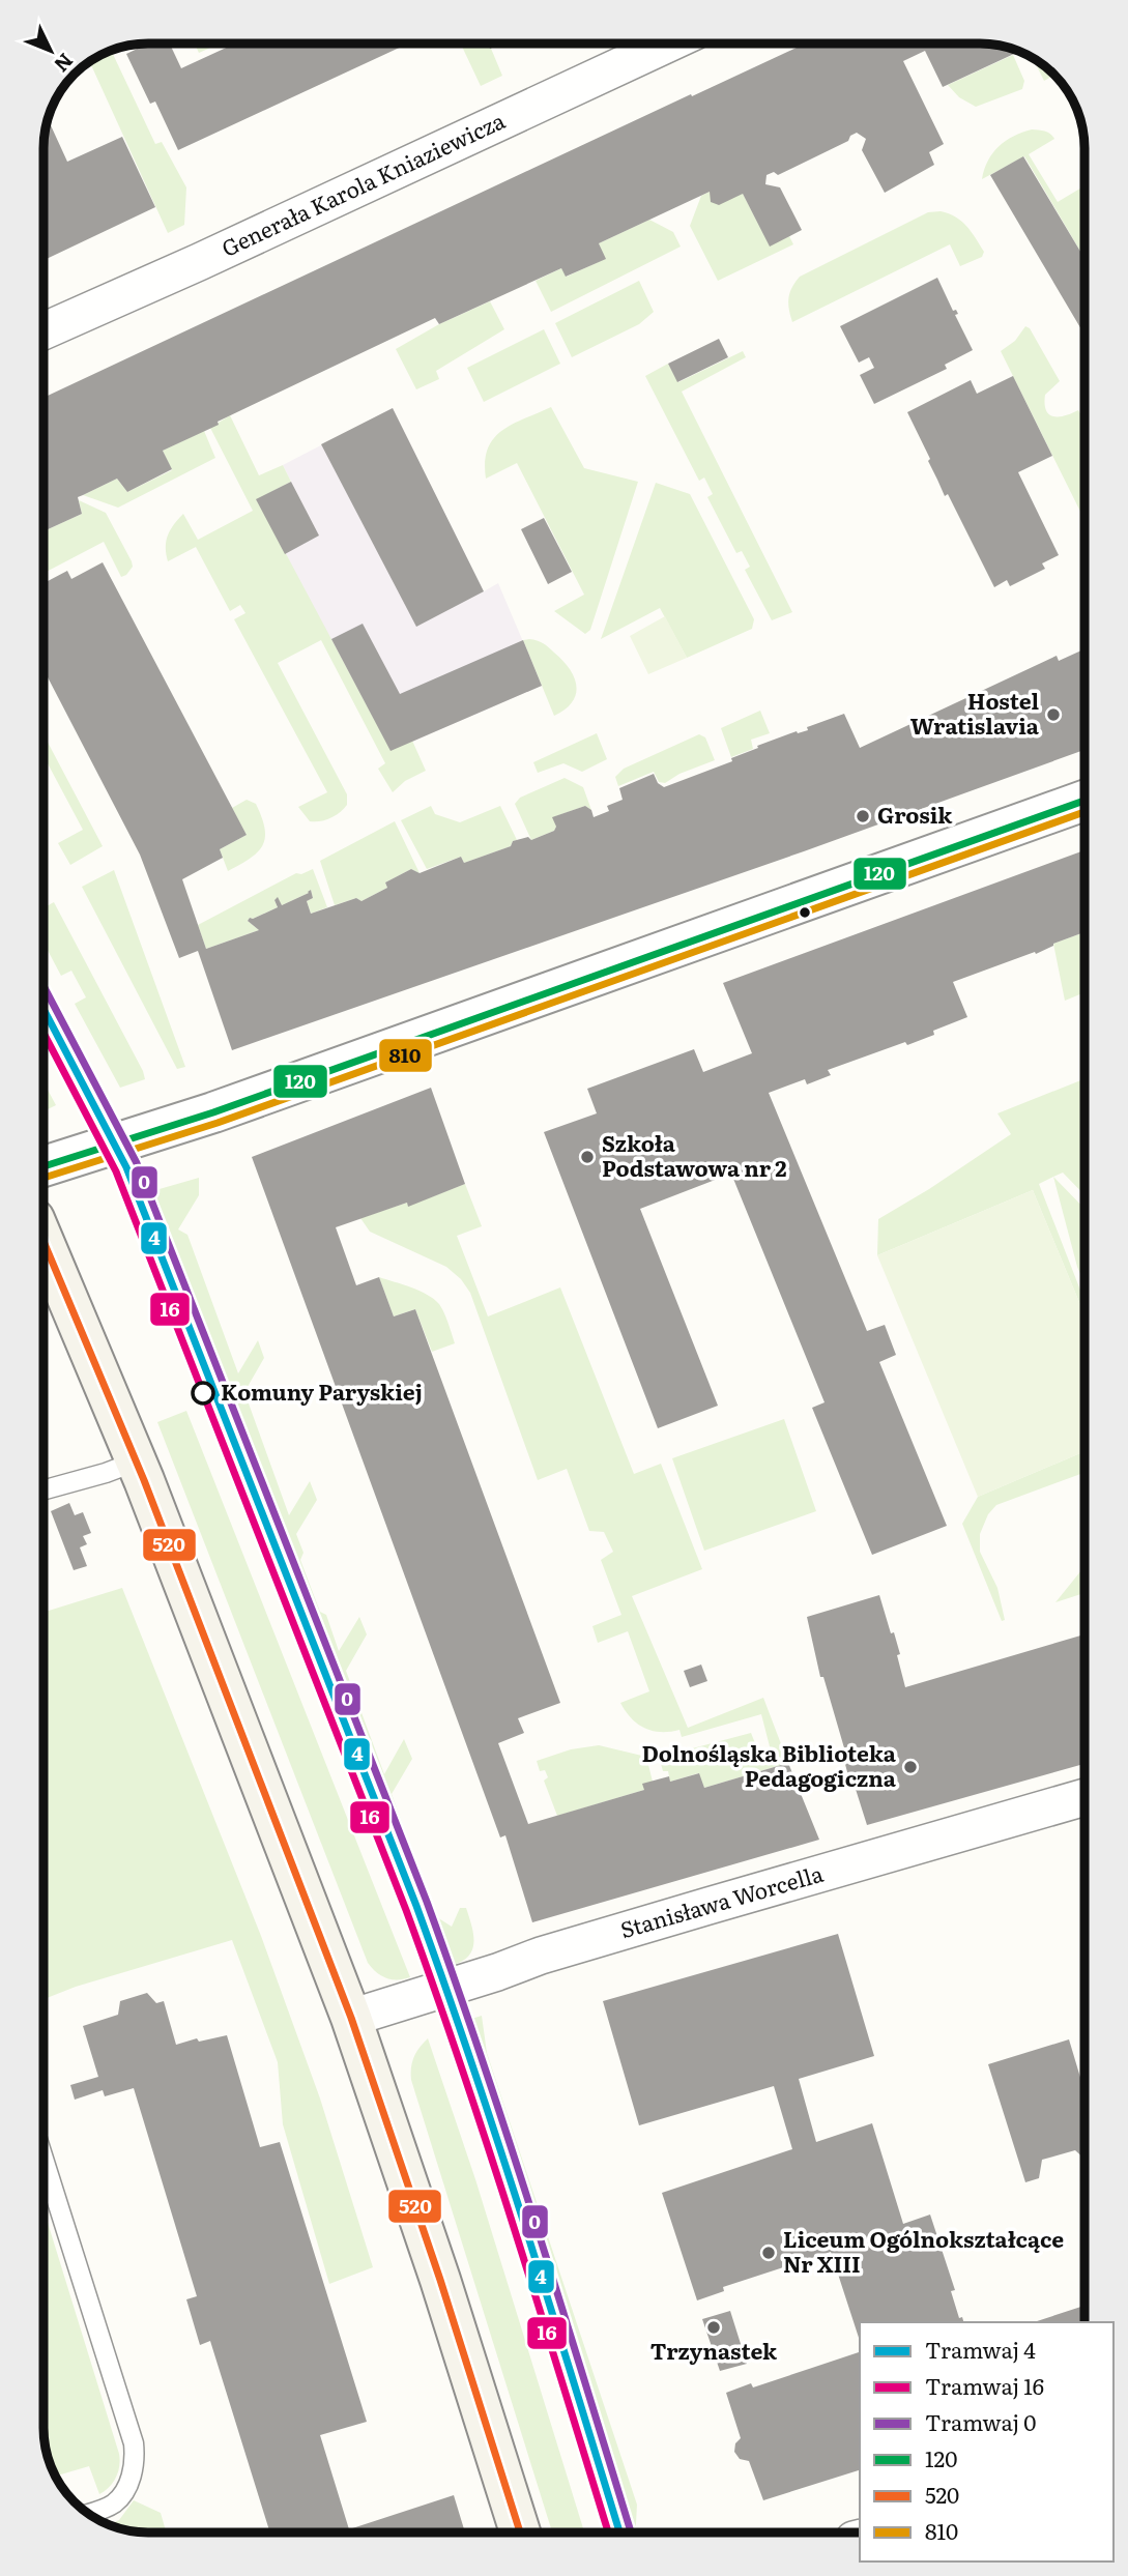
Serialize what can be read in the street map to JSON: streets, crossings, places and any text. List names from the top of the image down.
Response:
{
  "streets": {
    "street": ["Generała Karola Kniaziewicza", "Stanisława Worcella"]
  },
  "places": [
    "Hostel Wratislavia",
    "Grosik",
    "Szkoła Podstawowa nr 2",
    "Komuny Paryskiej",
    "Dolnośląska Biblioteka Pedagogiczna",
    "Liceum Ogólnokształcące Nr XIII",
    "Trzynastek"
  ],
  "lines": [
    "transit line 120",
    "transit line 810",
    "tram line 0",
    "tram line 4",
    "tram line 16",
    "transit line 520"
  ],
  "legend": [
    "Tramwaj 4",
    "Tramwaj 16",
    "Tramwaj 0",
    "120",
    "520",
    "810"
  ],
  "north": "bottom right"
}
